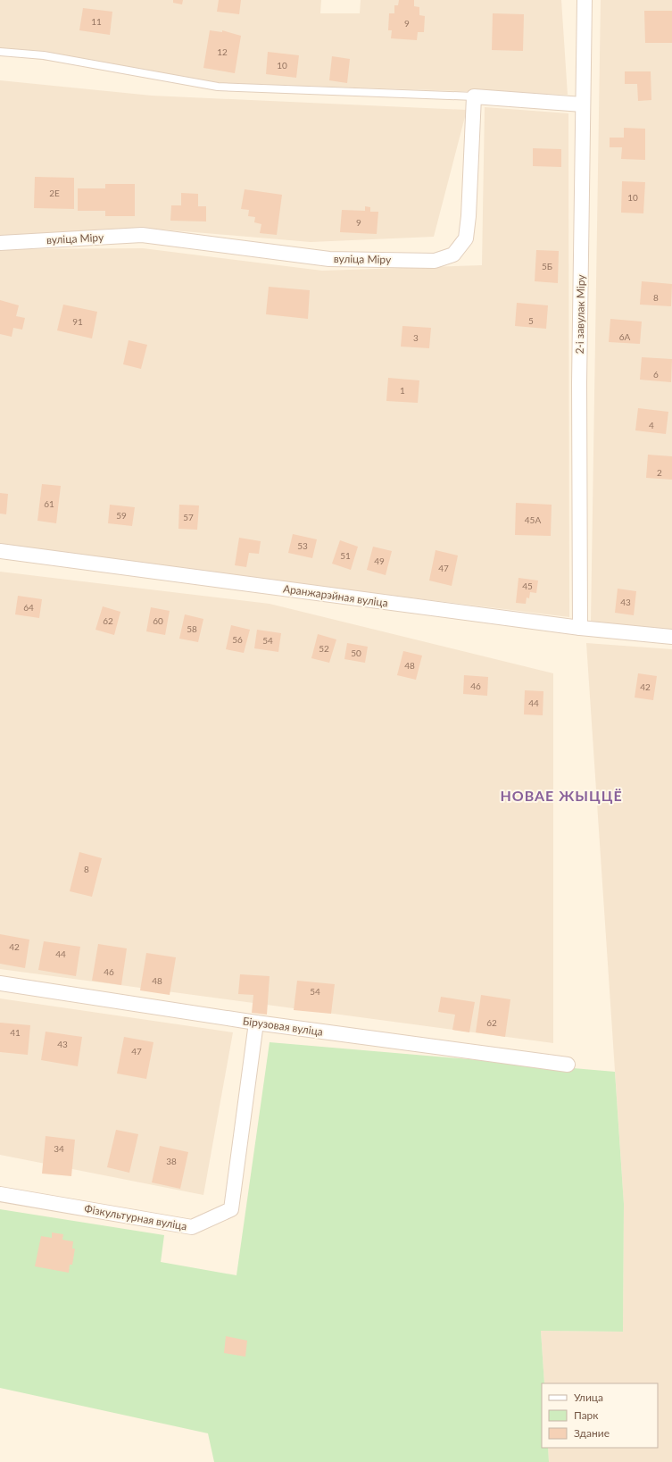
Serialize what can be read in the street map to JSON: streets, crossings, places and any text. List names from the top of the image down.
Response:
{
  "streets": {
    "street": [
      "вуліца Міру",
      "2-і завулак Міру",
      "Аранжарэйная вуліца",
      "Бірузовая вуліца",
      "Фізкультурная вуліца"
    ]
  },
  "crossings": [
    ["2-і завулак Міру", "Аранжарэйная вуліца"],
    ["Бірузовая вуліца", "Фізкультурная вуліца"]
  ],
  "districts": ["НОВАЕ ЖЫЦЦЁ"],
  "house_numbers": [
    "11",
    "9",
    "12",
    "10",
    "2Е",
    "10",
    "9",
    "5Б",
    "8",
    "5",
    "91",
    "6А",
    "3",
    "6",
    "1",
    "4",
    "2",
    "61",
    "59",
    "57",
    "45А",
    "53",
    "51",
    "49",
    "47",
    "45",
    "43",
    "64",
    "62",
    "60",
    "58",
    "56",
    "54",
    "52",
    "50",
    "48",
    "46",
    "42",
    "44",
    "8",
    "42",
    "44",
    "46",
    "48",
    "54",
    "62",
    "41",
    "43",
    "47",
    "34",
    "38"
  ],
  "legend": ["Улица", "Парк", "Здание"]
}
